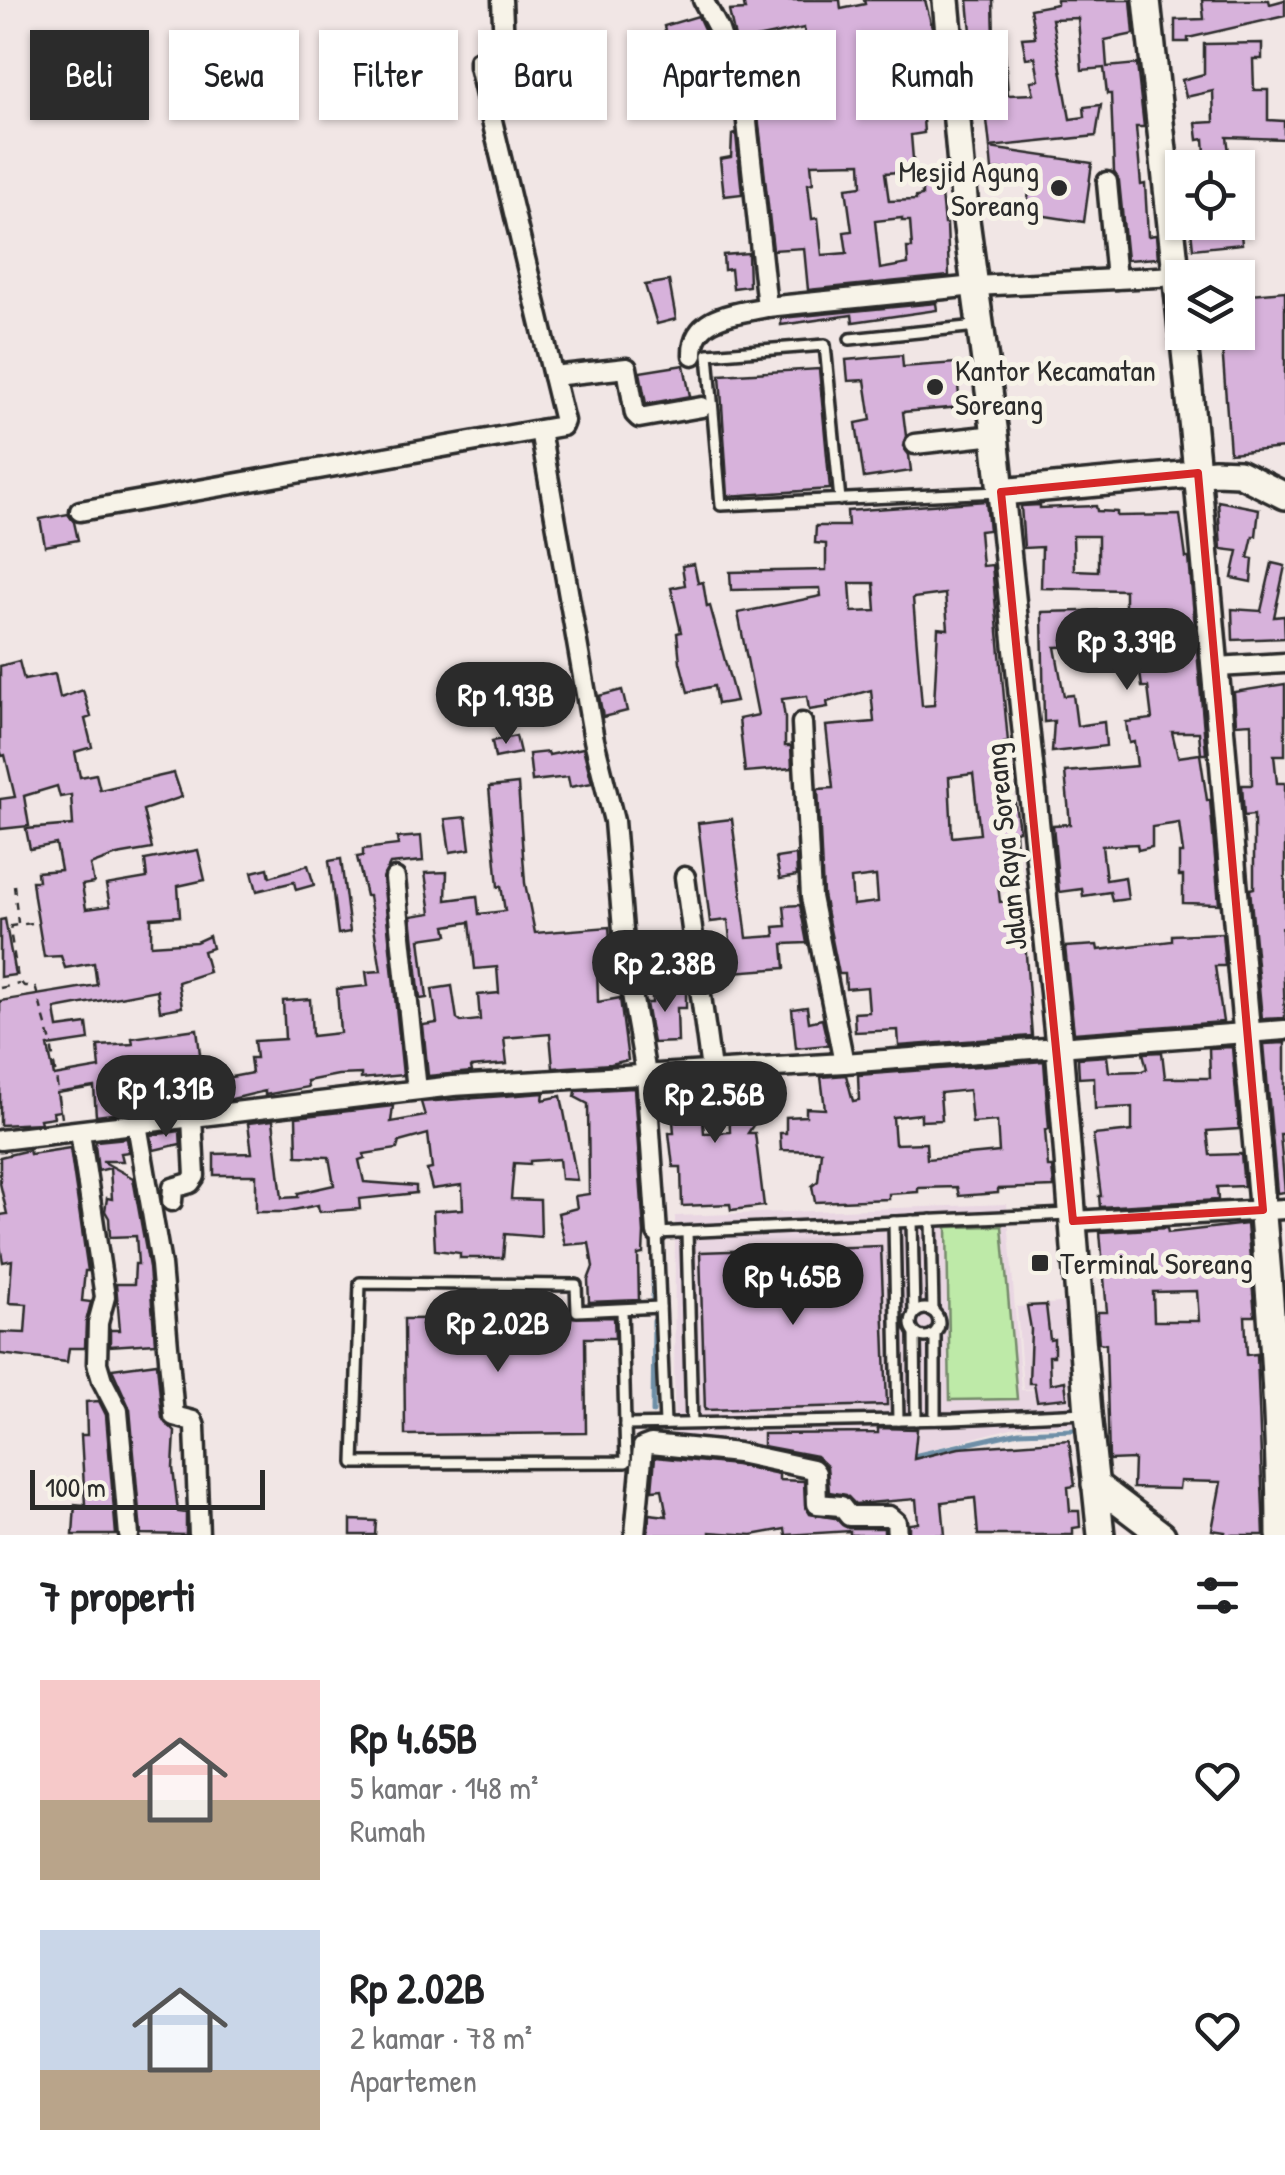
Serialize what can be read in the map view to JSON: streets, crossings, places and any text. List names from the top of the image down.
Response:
{
  "streets": {
    "main road": ["Jalan Raya Soreang"]
  },
  "places": {
    "other": ["Mesjid Agung Soreang", "Kantor Kecamatan Soreang"],
    "transit": ["Terminal Soreang"]
  },
  "scale_bar": "100 m",
  "page": {
    "chip": [
      "Beli",
      "Sewa",
      "Filter",
      "Baru",
      "Apartemen",
      "Rumah"
    ],
    "price": [
      "Rp 3.39B",
      "Rp 1.93B",
      "Rp 2.38B",
      "Rp 1.31B",
      "Rp 2.56B",
      "Rp 4.65B",
      "Rp 2.02B"
    ],
    "scale": "100 m",
    "heading": "7 properti",
    "list": [
      {
        "name": "Rp 4.65B",
        "note": "5 kamar · 148 m² · Rumah"
      },
      {
        "name": "Rp 2.02B",
        "note": "2 kamar · 78 m² · Apartemen"
      }
    ]
  }
}
